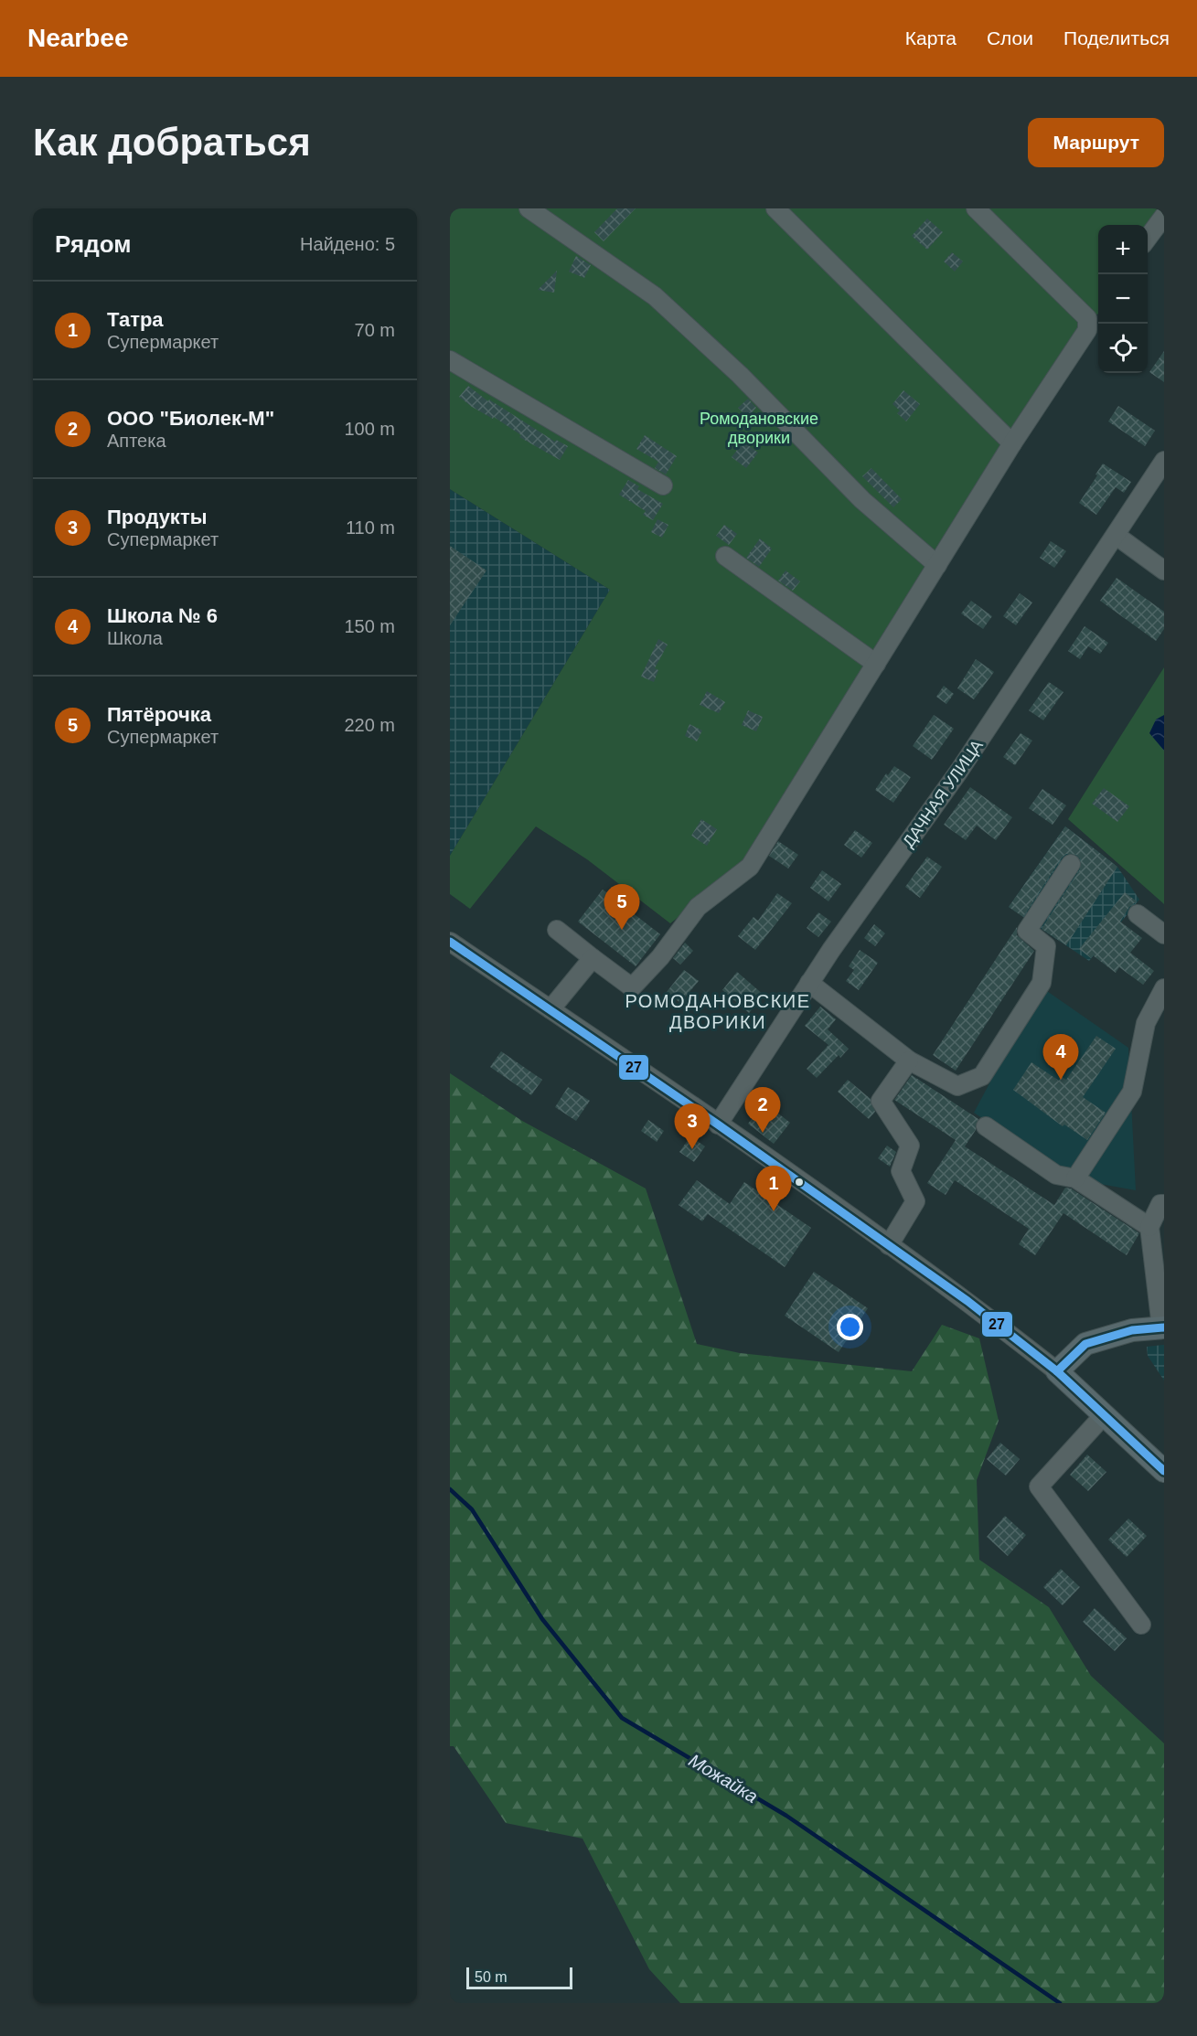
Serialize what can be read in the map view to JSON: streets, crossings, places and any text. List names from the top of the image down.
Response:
{
  "streets": {
    "street": ["ДАЧНАЯ УЛИЦА"]
  },
  "districts": ["РОМОДАНОВСКИЕ ДВОРИКИ"],
  "water": ["Можайка"],
  "parks": ["Ромодановские дворики"],
  "lines": ["transit line 27"],
  "scale_bar": "50 m",
  "page": {
    "header": "Nearbee",
    "nav": ["Карта", "Слои", "Поделиться"],
    "buttons": "Маршрут",
    "title": "Как добраться",
    "heading": ["Рядом", "Найдено: 5"],
    "map_buttons": ["+", "−"],
    "list": [
      {
        "mark": "1",
        "name": "Татра",
        "note": "Супермаркет",
        "value": "70 m"
      },
      {
        "mark": "2",
        "name": "ООО \"Биолек-М\"",
        "note": "Аптека",
        "value": "100 m"
      },
      {
        "mark": "3",
        "name": "Продукты",
        "note": "Супермаркет",
        "value": "110 m"
      },
      {
        "mark": "4",
        "name": "Школа № 6",
        "note": "Школа",
        "value": "150 m"
      },
      {
        "mark": "5",
        "name": "Пятёрочка",
        "note": "Супермаркет",
        "value": "220 m"
      }
    ],
    "pins": [
      "5",
      "4",
      "2",
      "3",
      "1"
    ],
    "scale": "50 m"
  }
}
